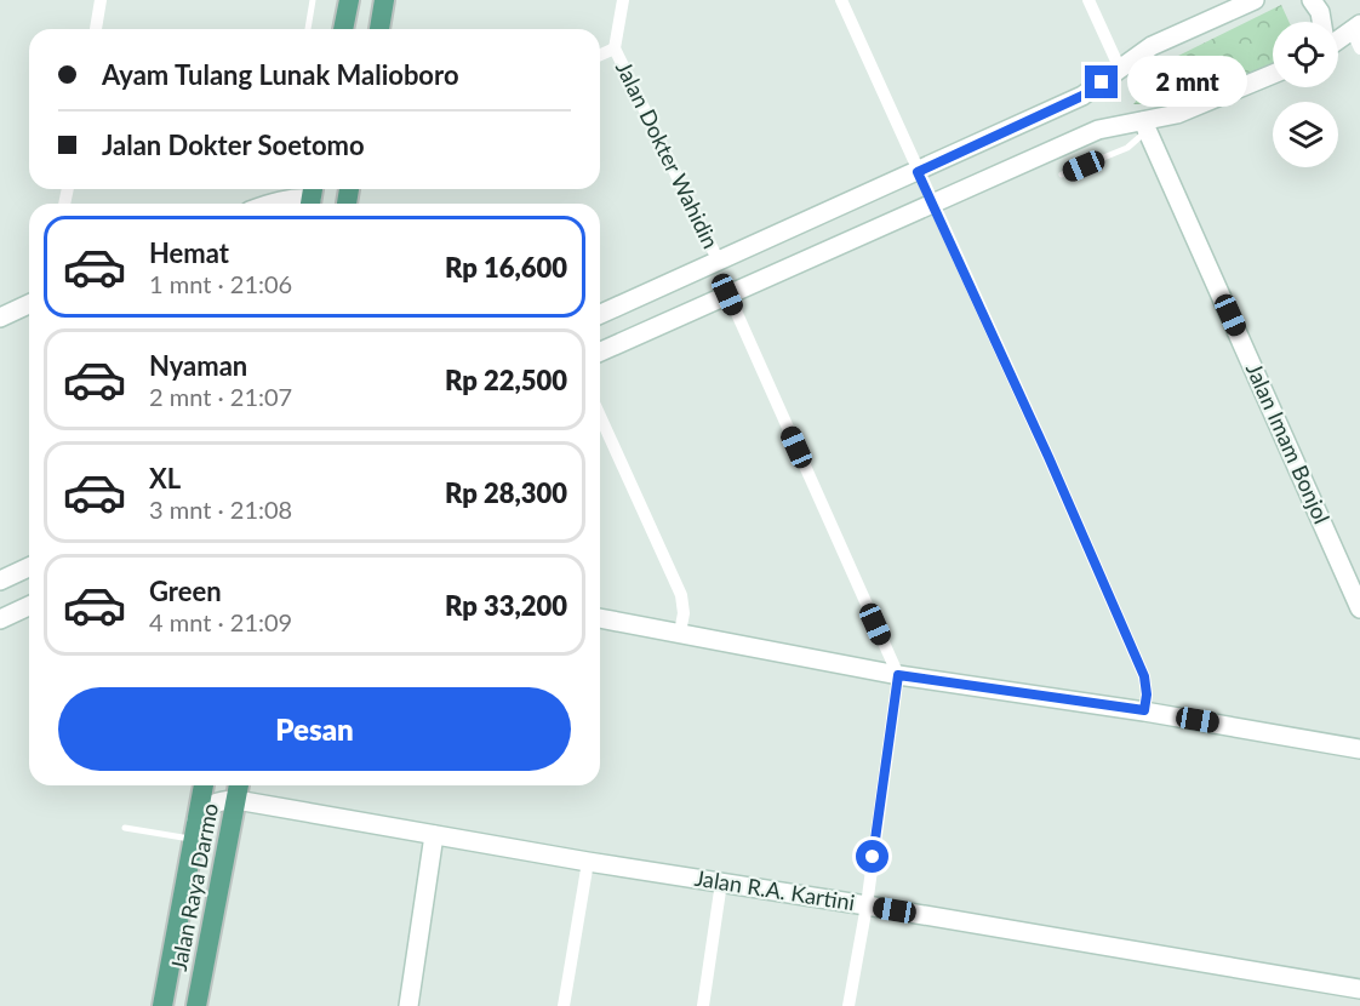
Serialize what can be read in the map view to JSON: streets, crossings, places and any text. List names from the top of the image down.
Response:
{
  "streets": {
    "main road": ["Jalan Raya Darmo"],
    "street": ["Jalan Dokter Wahidin", "Jalan Imam Bonjol", "Jalan R.A. Kartini"]
  },
  "crossings": [
    ["Jalan Raya Darmo", "Jalan R.A. Kartini"]
  ],
  "page": {
    "banner": ["Ayam Tulang Lunak Malioboro", "Jalan Dokter Soetomo"],
    "bubble": "2 mnt",
    "list": [
      {
        "name": "Hemat",
        "note": "1 mnt · 21:06",
        "value": "Rp 16,600"
      },
      {
        "name": "Nyaman",
        "note": "2 mnt · 21:07",
        "value": "Rp 22,500"
      },
      {
        "name": "XL",
        "note": "3 mnt · 21:08",
        "value": "Rp 28,300"
      },
      {
        "name": "Green",
        "note": "4 mnt · 21:09",
        "value": "Rp 33,200"
      }
    ],
    "buttons": "Pesan"
  }
}
